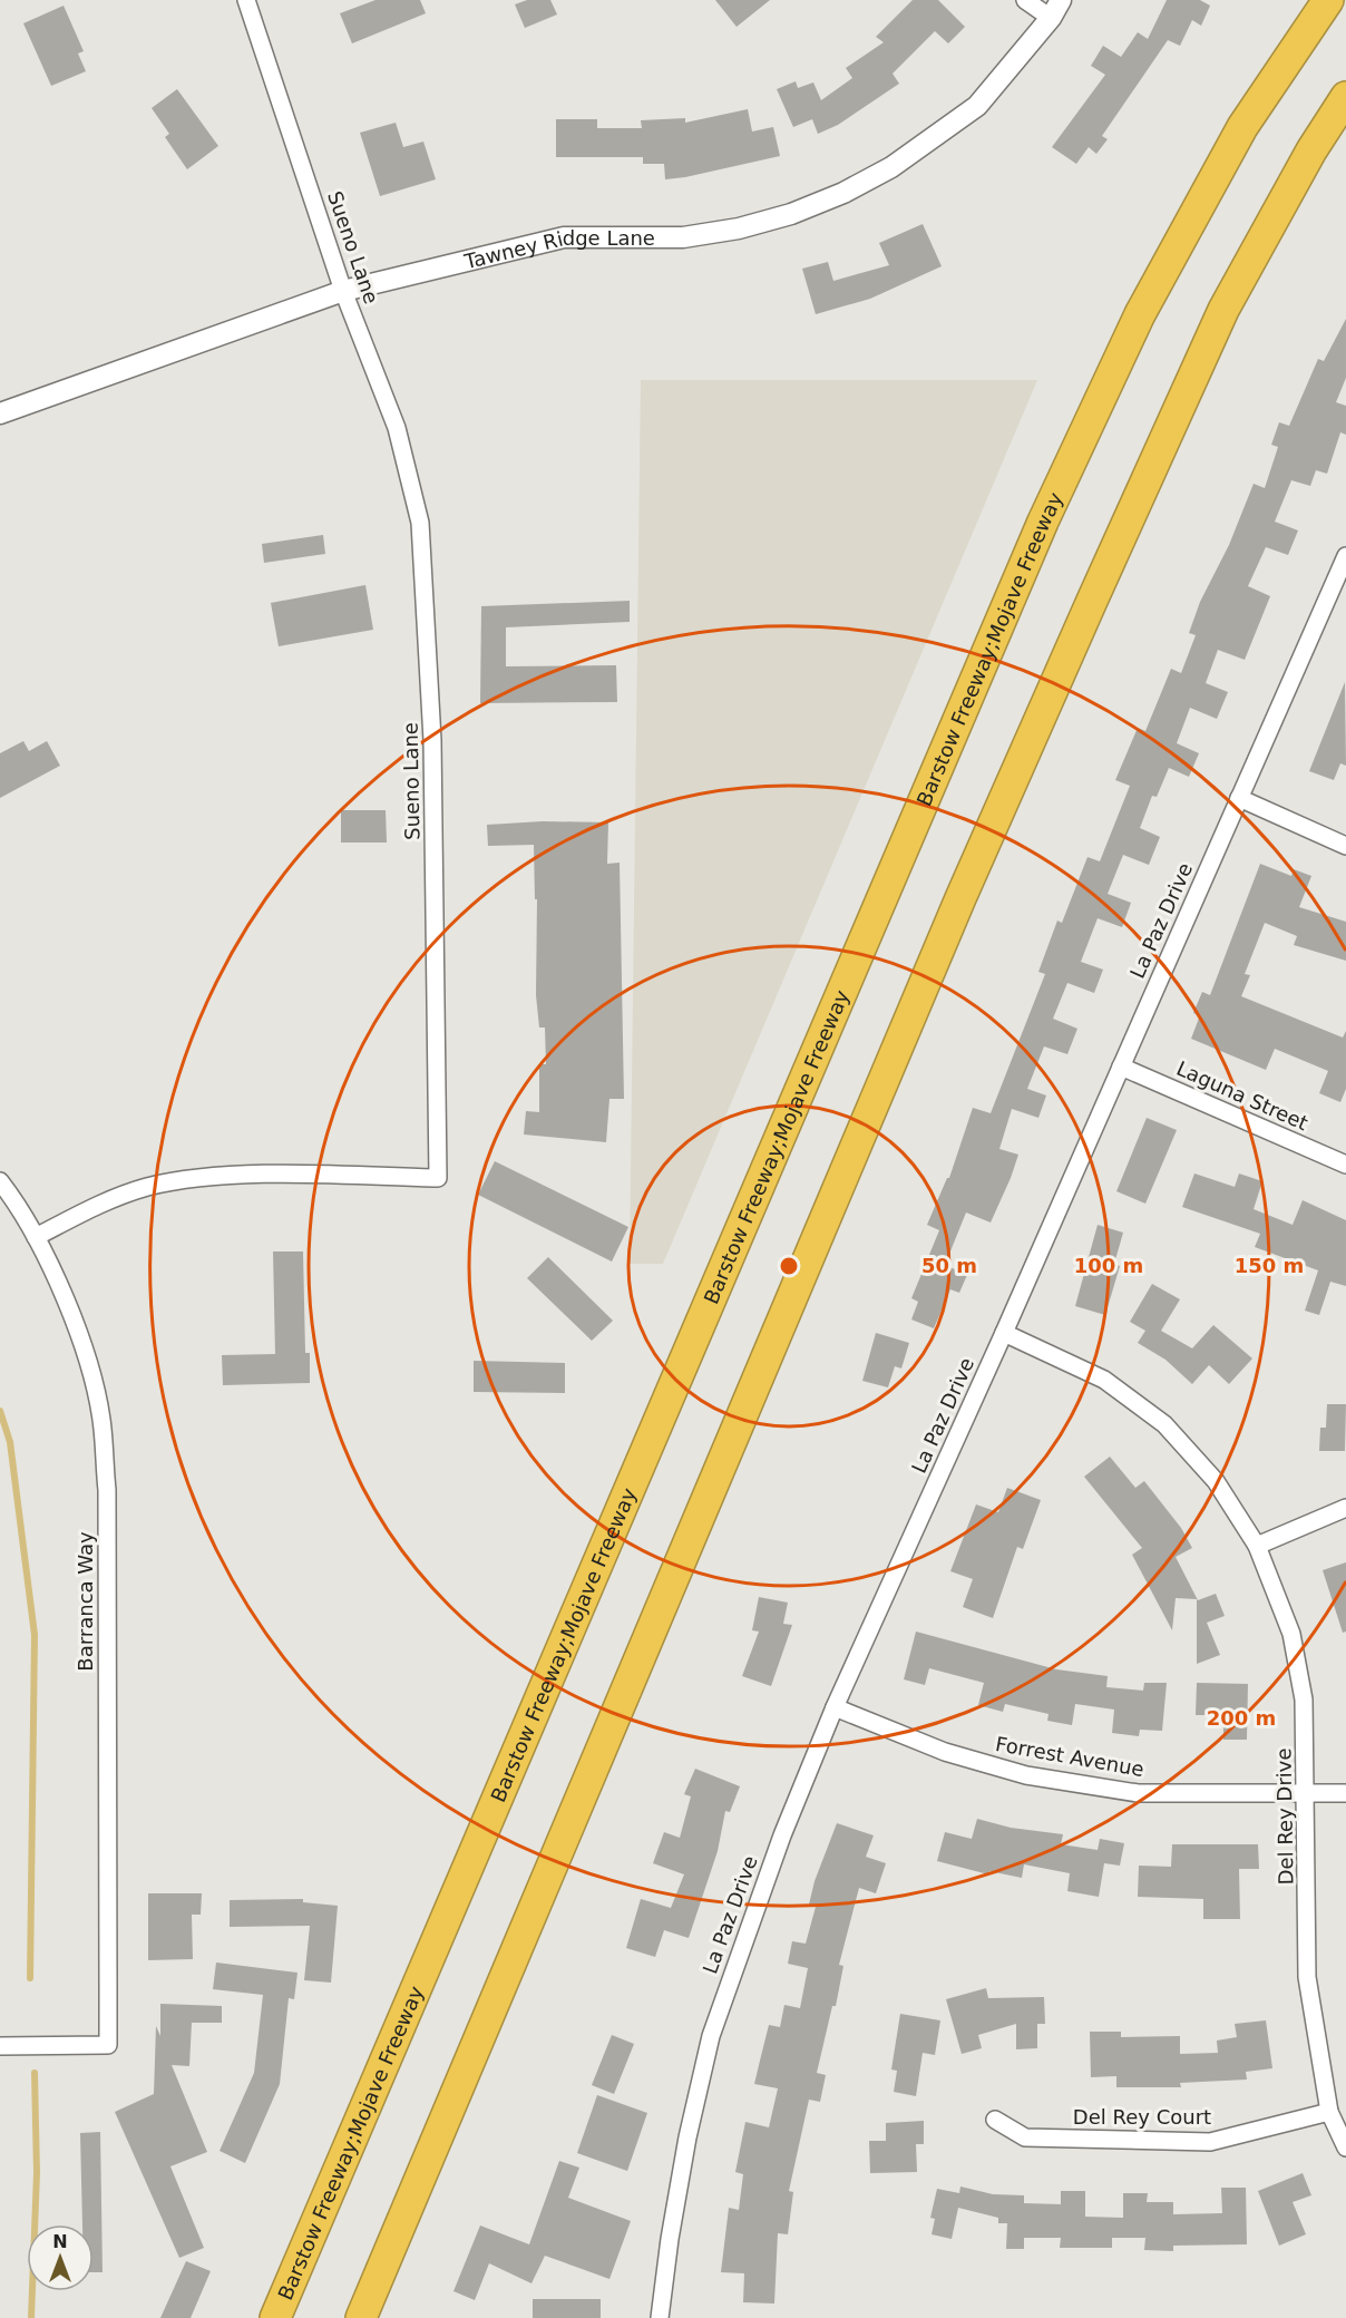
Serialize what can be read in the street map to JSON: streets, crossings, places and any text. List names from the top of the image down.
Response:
{
  "streets": {
    "highway": ["Barstow Freeway;Mojave Freeway"],
    "street": [
      "Sueno Lane",
      "Tawney Ridge Lane",
      "La Paz Drive",
      "Laguna Street",
      "Barranca Way",
      "Forrest Avenue",
      "Del Rey Drive",
      "Del Rey Court"
    ]
  },
  "crossings": [
    ["Sueno Lane", "Tawney Ridge Lane"],
    ["Sueno Lane", "Barranca Way"],
    ["La Paz Drive", "Laguna Street"],
    ["La Paz Drive", "Forrest Avenue"],
    ["La Paz Drive", "Del Rey Drive"],
    ["Forrest Avenue", "Del Rey Drive"],
    ["Del Rey Drive", "Del Rey Court"]
  ],
  "north": "top",
  "rings": [
    "50 m",
    "100 m",
    "150 m",
    "200 m"
  ]
}
